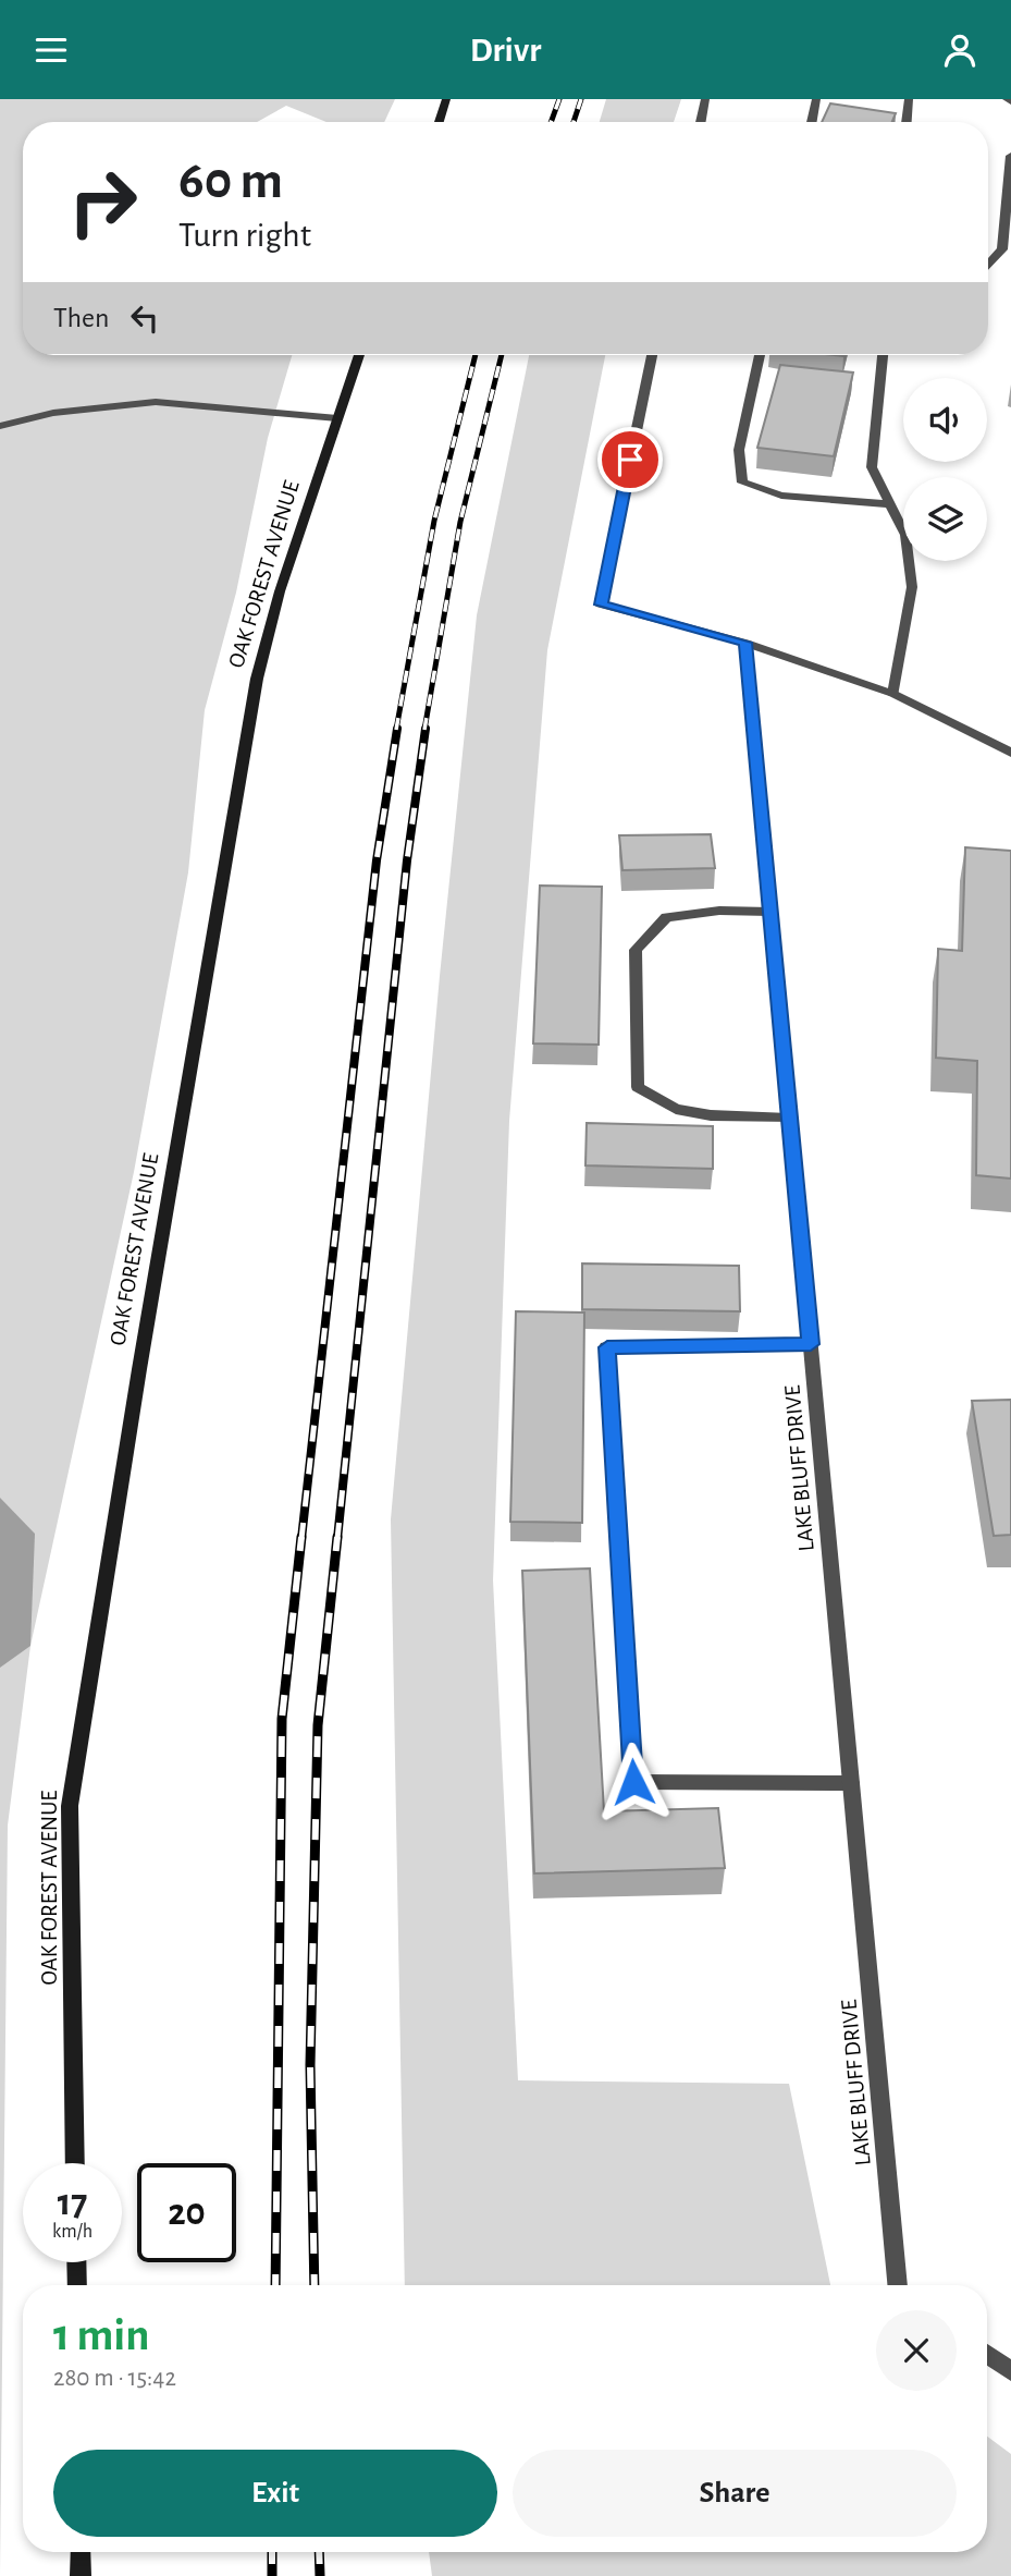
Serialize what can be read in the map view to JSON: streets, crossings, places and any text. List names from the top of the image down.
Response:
{
  "streets": {
    "street": ["OAK FOREST AVENUE", "LAKE BLUFF DRIVE"]
  },
  "page": {
    "header": "Drivr",
    "turn": ["60 m", "Turn right"],
    "then": "Then",
    "speed": "17 km/h",
    "limit": "20",
    "heading": ["1 min", "280 m · 15:42"],
    "buttons": ["Exit", "Share"]
  }
}
